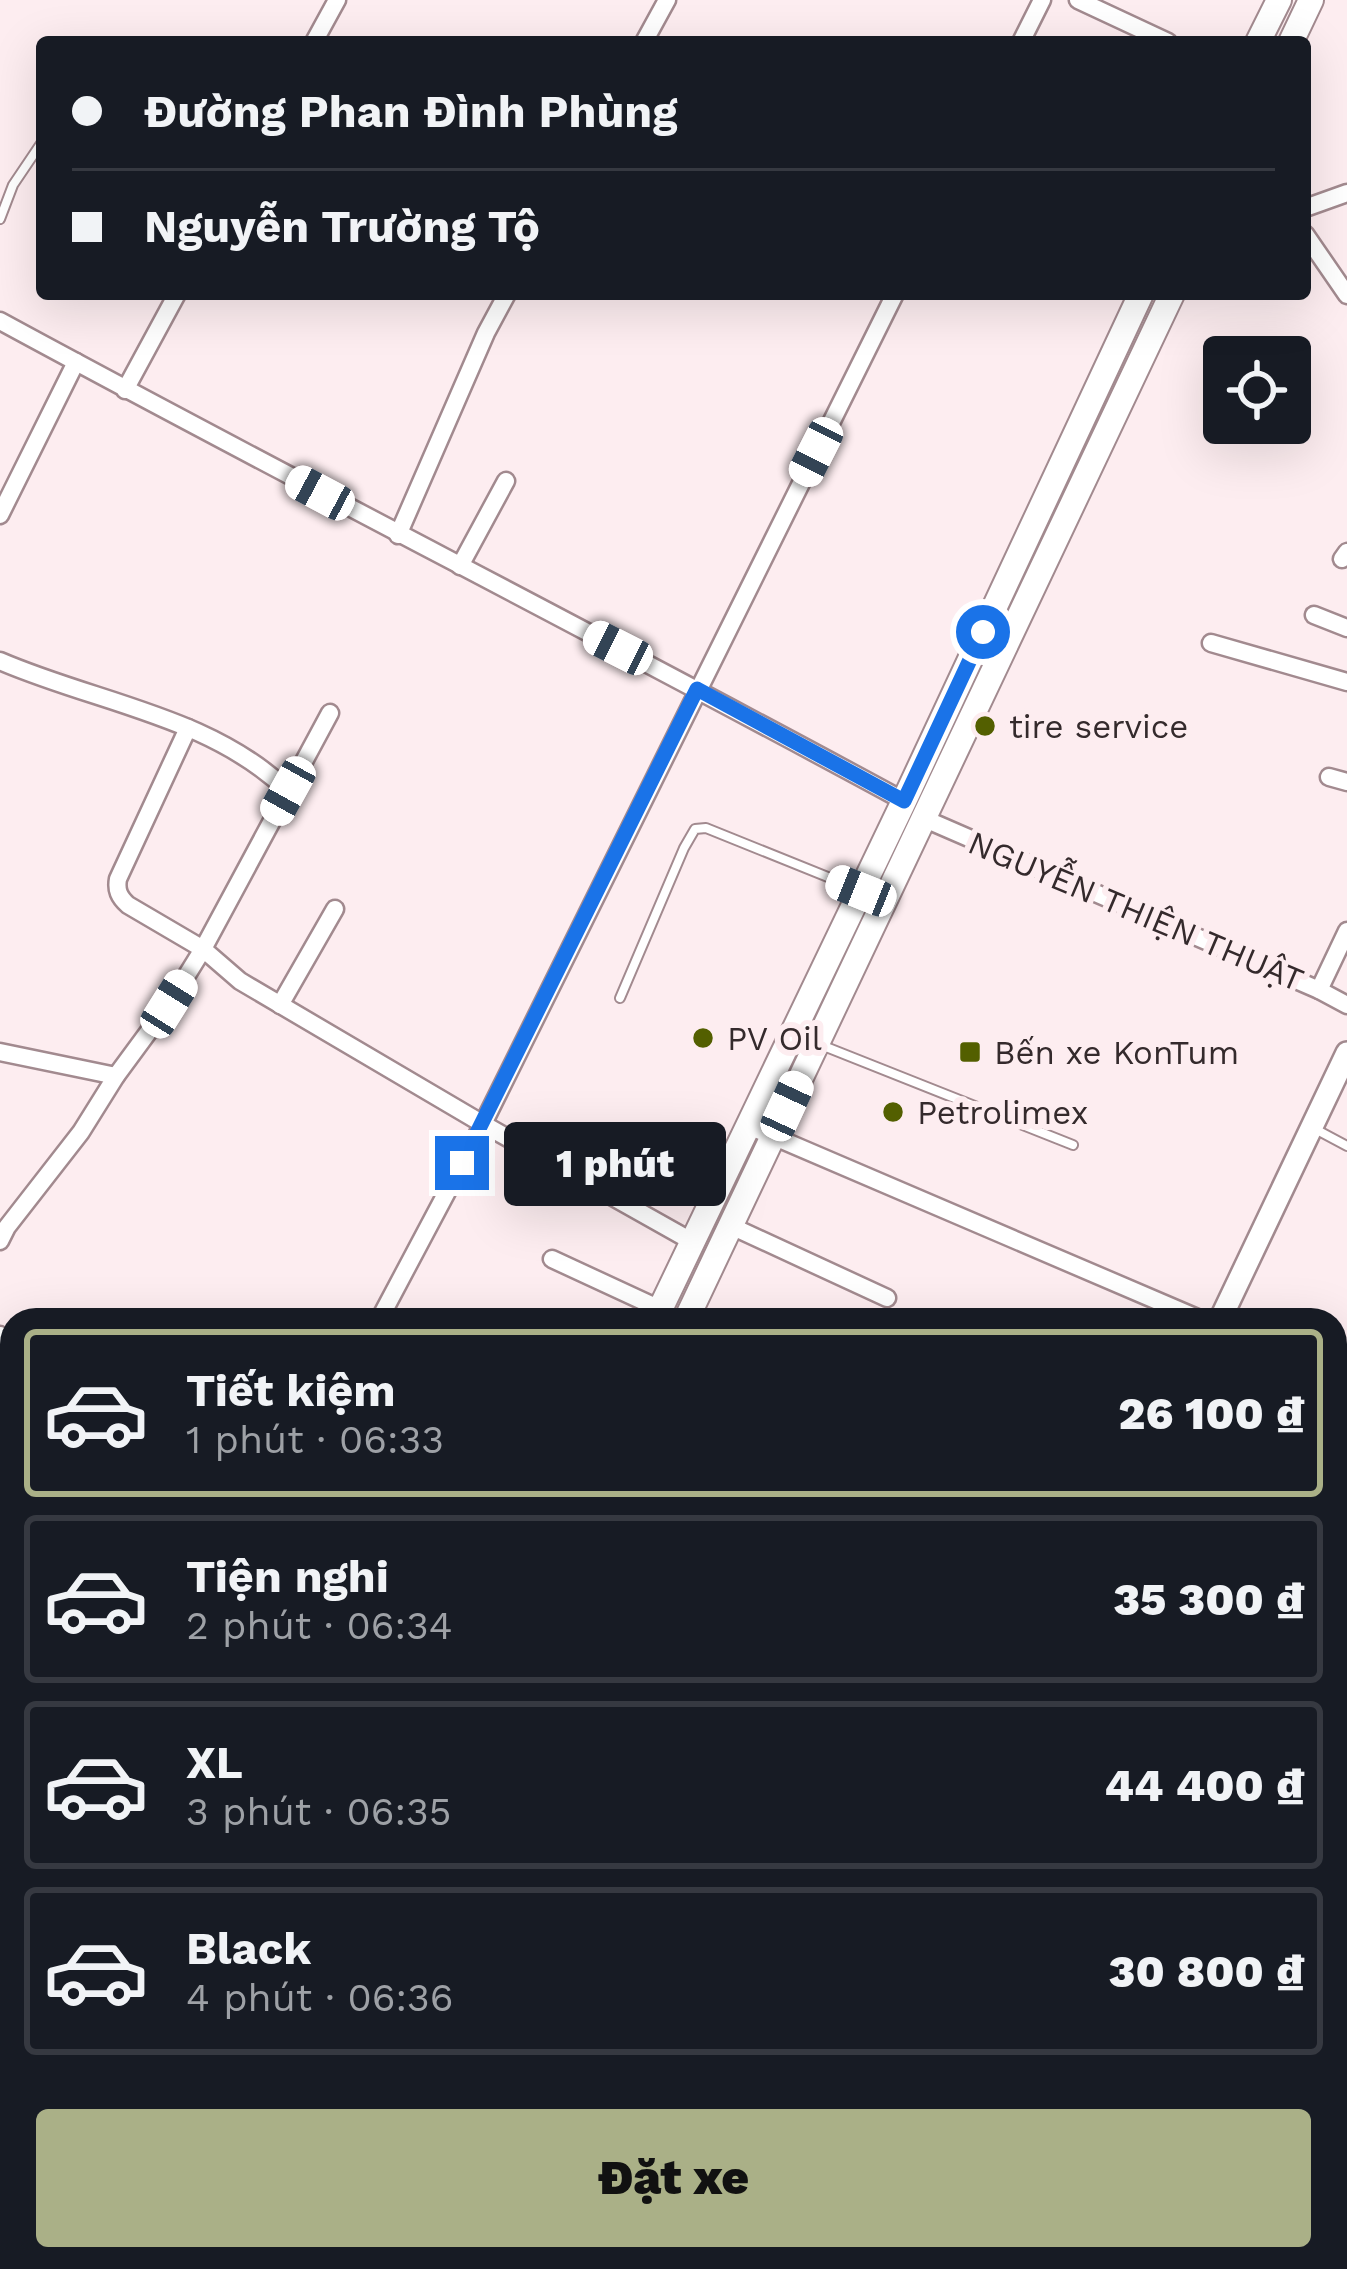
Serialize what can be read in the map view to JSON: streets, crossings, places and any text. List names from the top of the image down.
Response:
{
  "streets": {
    "street": ["NGUYỄN THIỆN THUẬT"]
  },
  "places": {
    "other": ["tire service", "PV Oil", "Petrolimex"],
    "transit": ["Bến xe KonTum"]
  },
  "page": {
    "banner": ["Đường Phan Đình Phùng", "Nguyễn Trường Tộ"],
    "bubble": "1 phút",
    "list": [
      {
        "name": "Tiết kiệm",
        "note": "1 phút · 06:33",
        "value": "26 100 ₫"
      },
      {
        "name": "Tiện nghi",
        "note": "2 phút · 06:34",
        "value": "35 300 ₫"
      },
      {
        "name": "XL",
        "note": "3 phút · 06:35",
        "value": "44 400 ₫"
      },
      {
        "name": "Black",
        "note": "4 phút · 06:36",
        "value": "30 800 ₫"
      }
    ],
    "buttons": "Đặt xe"
  }
}
